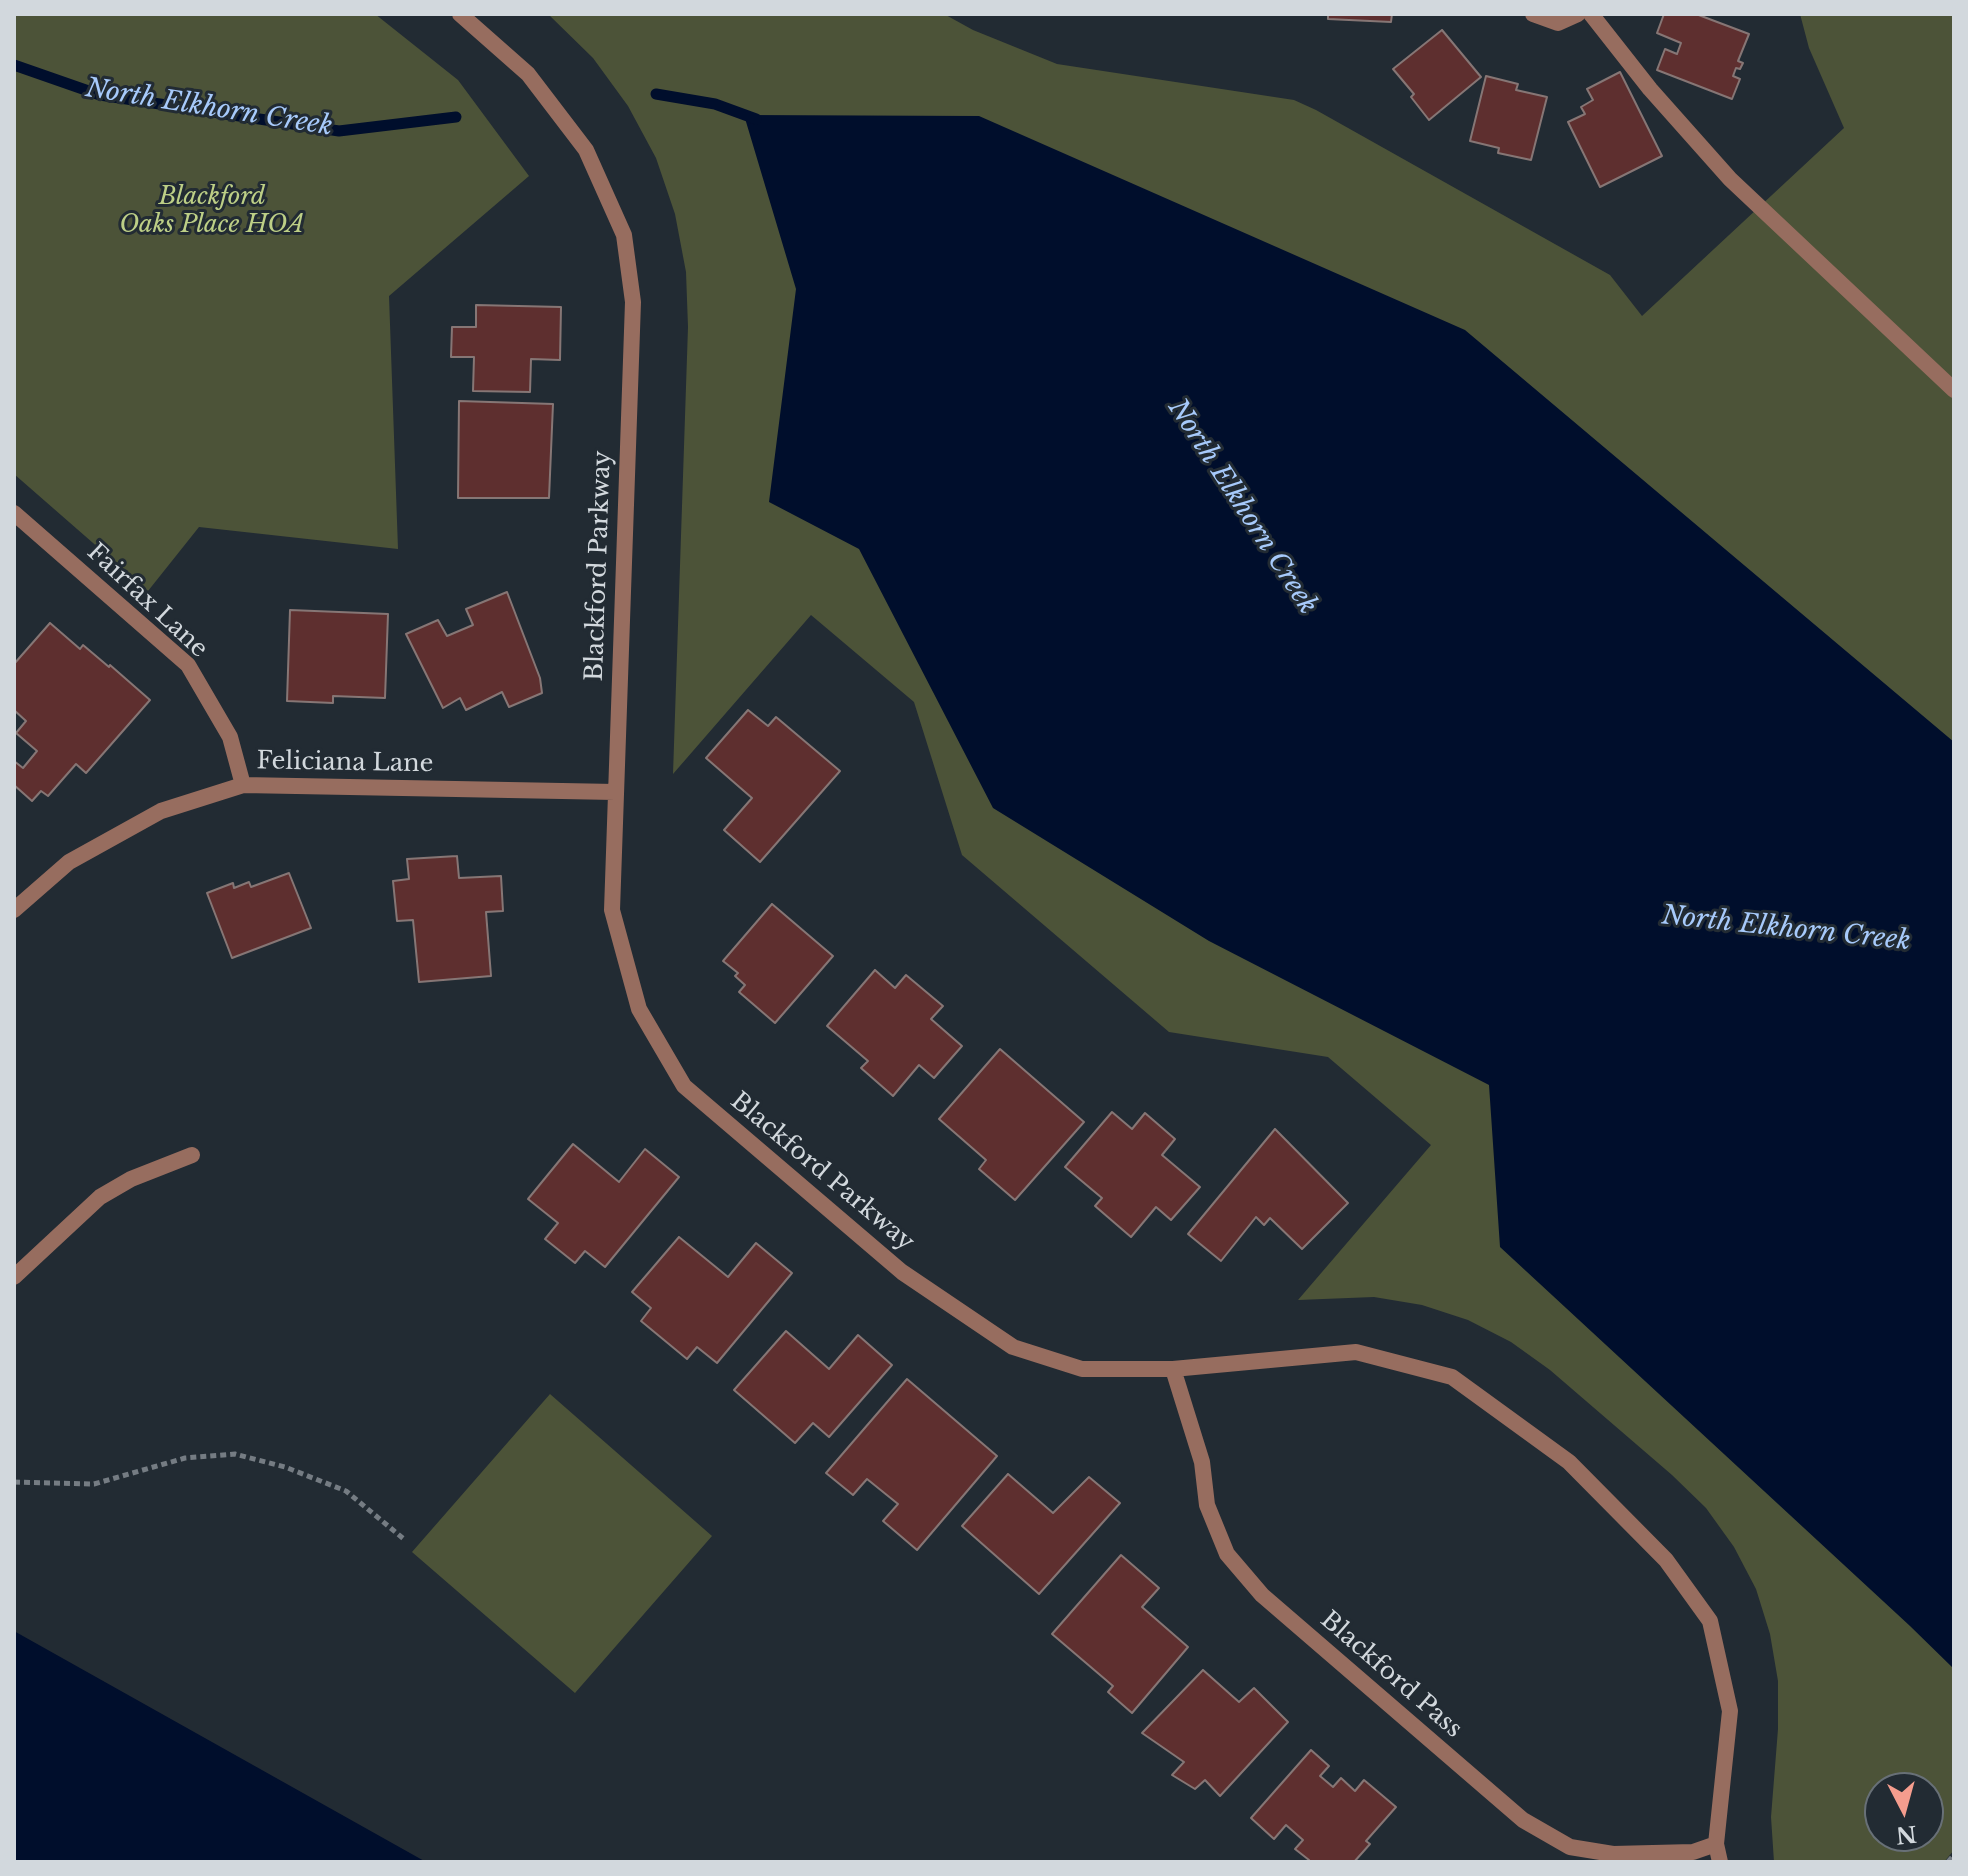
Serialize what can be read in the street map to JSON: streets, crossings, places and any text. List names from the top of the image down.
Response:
{
  "streets": {
    "street": [
      "Blackford Parkway",
      "Fairfax Lane",
      "Feliciana Lane",
      "Blackford Pass"
    ]
  },
  "crossings": [
    ["Blackford Parkway", "Feliciana Lane"],
    ["Blackford Parkway", "Blackford Pass"],
    ["Fairfax Lane", "Feliciana Lane"]
  ],
  "water": ["North Elkhorn Creek"],
  "parks": ["Blackford Oaks Place HOA"],
  "north": "bottom"
}
